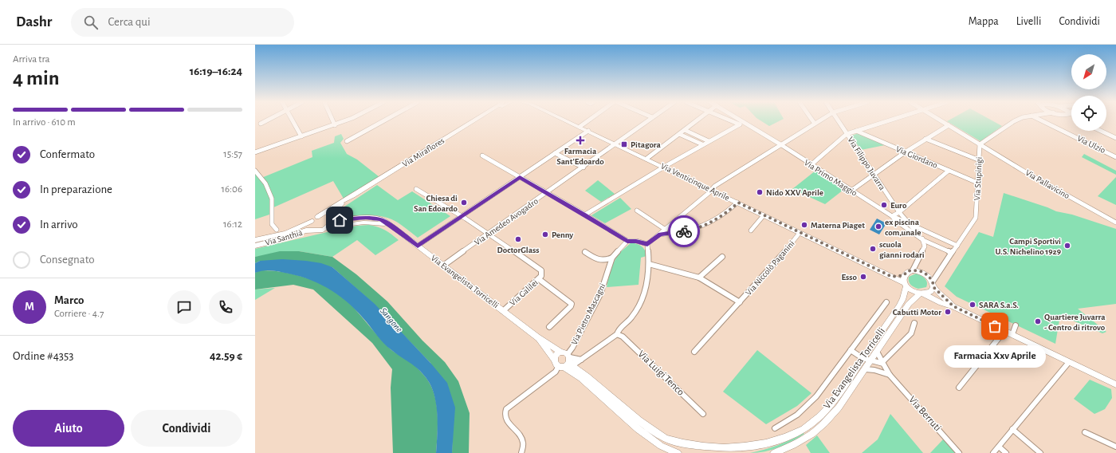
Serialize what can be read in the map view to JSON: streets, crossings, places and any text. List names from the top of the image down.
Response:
{
  "streets": {
    "street": [
      "Via Ulzio",
      "Via Miraflores",
      "Via Giordano",
      "Via Filippo Juvarra",
      "Via Primo Maggio",
      "Via Stupinigi",
      "Via Venticinque Aprile",
      "Via Pallavicino",
      "Via Amedeo Avogadro",
      "Via Santhià",
      "Via Niccolò Paganini",
      "Via Evangelista Torricelli",
      "Via Galilei",
      "Via Pietro Mascagni",
      "Via Luigi Tenco",
      "Via Berruti"
    ]
  },
  "crossings": [
    ["Via Miraflores", "Via Santhià"],
    ["Via Miraflores", "Via Evangelista Torricelli"],
    ["Via Giordano", "Via Stupinigi"],
    ["Via Filippo Juvarra", "Via Primo Maggio"],
    ["Via Filippo Juvarra", "Via Stupinigi"],
    ["Via Primo Maggio", "Via Stupinigi"],
    ["Via Stupinigi", "Via Venticinque Aprile"],
    ["Via Stupinigi", "Via Pallavicino"],
    ["Via Stupinigi", "Via Evangelista Torricelli"],
    ["Via Venticinque Aprile", "Via Amedeo Avogadro"],
    ["Via Venticinque Aprile", "Via Niccolò Paganini"],
    ["Via Venticinque Aprile", "Via Evangelista Torricelli"],
    ["Via Amedeo Avogadro", "Via Evangelista Torricelli"],
    ["Via Amedeo Avogadro", "Via Galilei"],
    ["Via Santhià", "Via Evangelista Torricelli"],
    ["Via Evangelista Torricelli", "Via Galilei"],
    ["Via Evangelista Torricelli", "Via Pietro Mascagni"],
    ["Via Evangelista Torricelli", "Via Berruti"]
  ],
  "water": ["Sangone"],
  "places": {
    "health": ["Farmacia Sant'Edoardo"],
    "transit": ["Pitagora"],
    "other": [
      "Nido XXV Aprile",
      "Chiesa di San Edoardo",
      "Euro",
      "Materna Piaget",
      "ex piscina com,unale",
      "Penny",
      "DoctorGlass",
      "Campi Sportivi U.S. Nichelino 1929",
      "scuola gianni rodari",
      "Esso",
      "SARA S.a.S.",
      "Cabutti Motor",
      "Quartiere Juvarra - Centro di ritrovo",
      "Farmacia Xxv Aprile"
    ]
  },
  "north": "bottom left",
  "page": {
    "header": "Dashr",
    "search": "Cerca qui",
    "nav": ["Mappa", "Livelli", "Condividi"],
    "heading": ["4 min", "Arriva tra", "16:19–16:24"],
    "panel": [
      "Marco",
      "Corriere · 4.7",
      "Ordine #4353",
      "42.59 €"
    ],
    "bar": "In arrivo · 610 m",
    "list": [
      ["Confermato", "15:57"],
      ["In preparazione", "16:06"],
      ["In arrivo", "16:12"],
      "Consegnato"
    ],
    "round": "M",
    "bubble": "Farmacia Xxv Aprile",
    "buttons": ["Aiuto", "Condividi"]
  }
}
